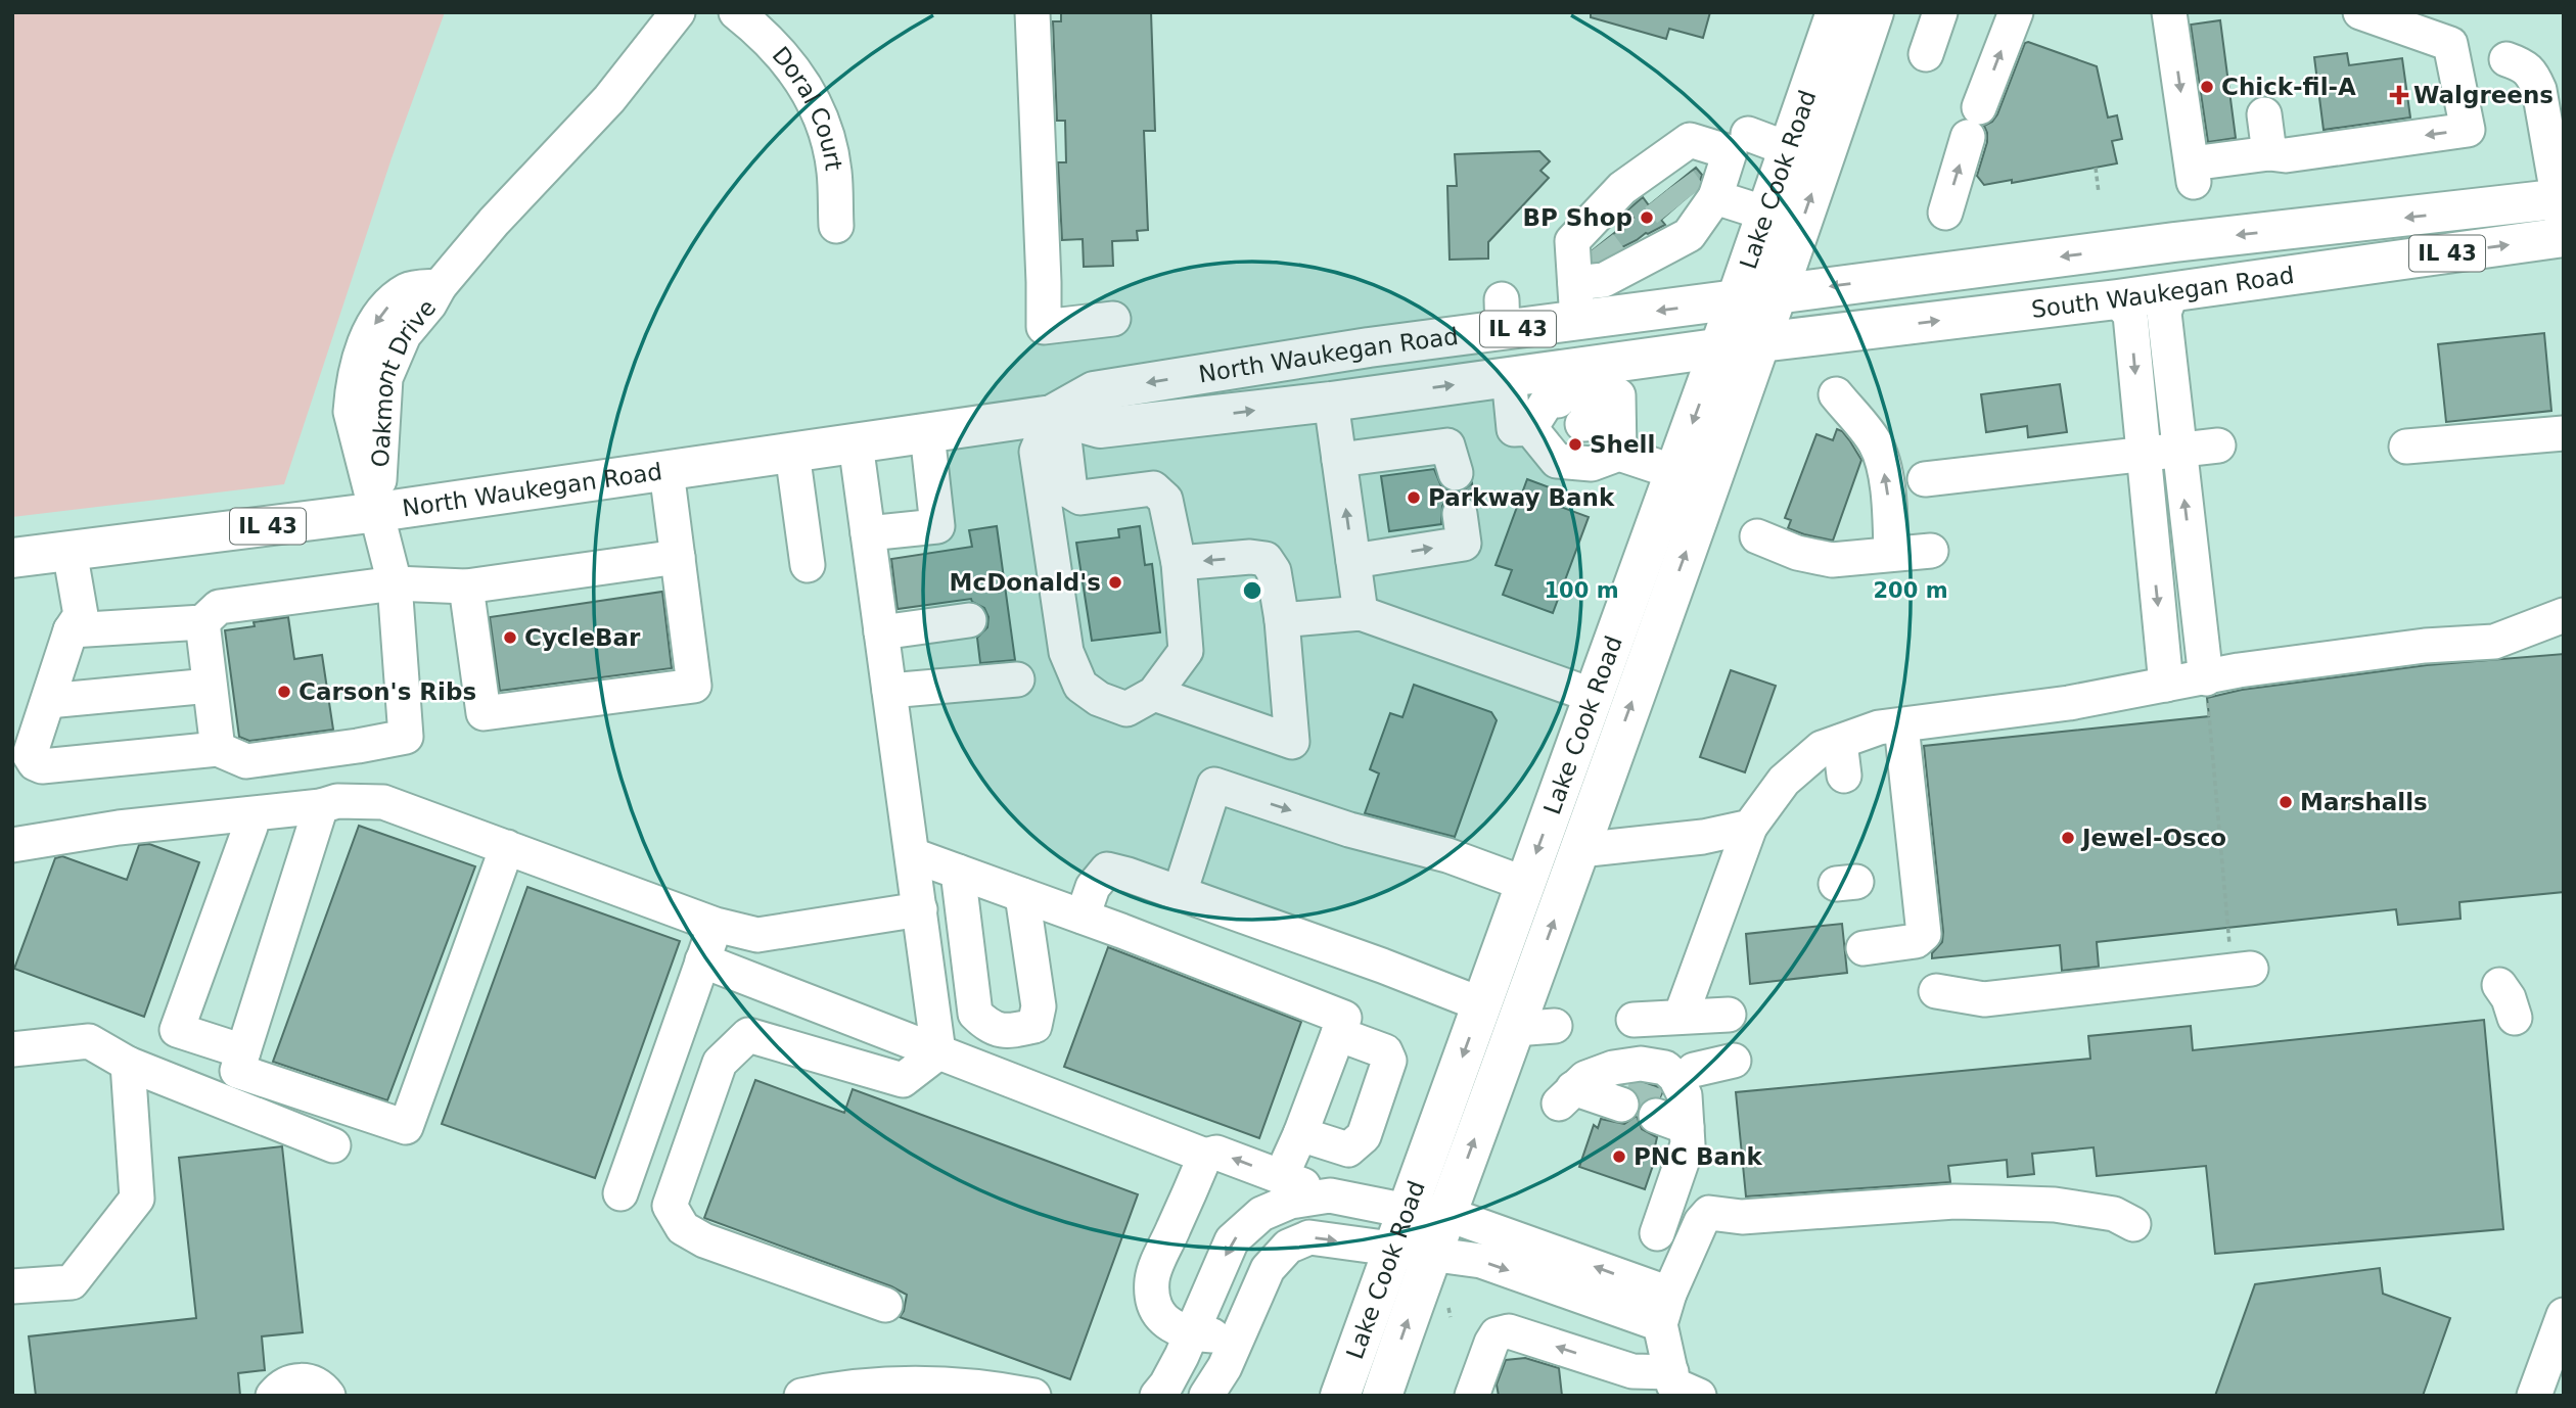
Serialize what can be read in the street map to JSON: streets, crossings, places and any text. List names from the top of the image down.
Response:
{
  "streets": {
    "main road": [
      "Lake Cook Road",
      "IL 43",
      "South Waukegan Road",
      "North Waukegan Road"
    ],
    "street": ["Doral Court", "Oakmont Drive"]
  },
  "crossings": [
    ["Lake Cook Road", "IL 43"],
    ["Lake Cook Road", "South Waukegan Road"],
    ["Lake Cook Road", "North Waukegan Road"],
    ["IL 43", "South Waukegan Road"],
    ["IL 43", "North Waukegan Road"],
    ["North Waukegan Road", "Oakmont Drive"]
  ],
  "places": {
    "other": [
      "Chick-fil-A",
      "BP Shop",
      "Shell",
      "Parkway Bank",
      "McDonald's",
      "CycleBar",
      "Carson's Ribs",
      "Marshalls",
      "Jewel-Osco",
      "PNC Bank"
    ],
    "health": ["Walgreens"]
  },
  "rings": ["100 m", "200 m"]
}
